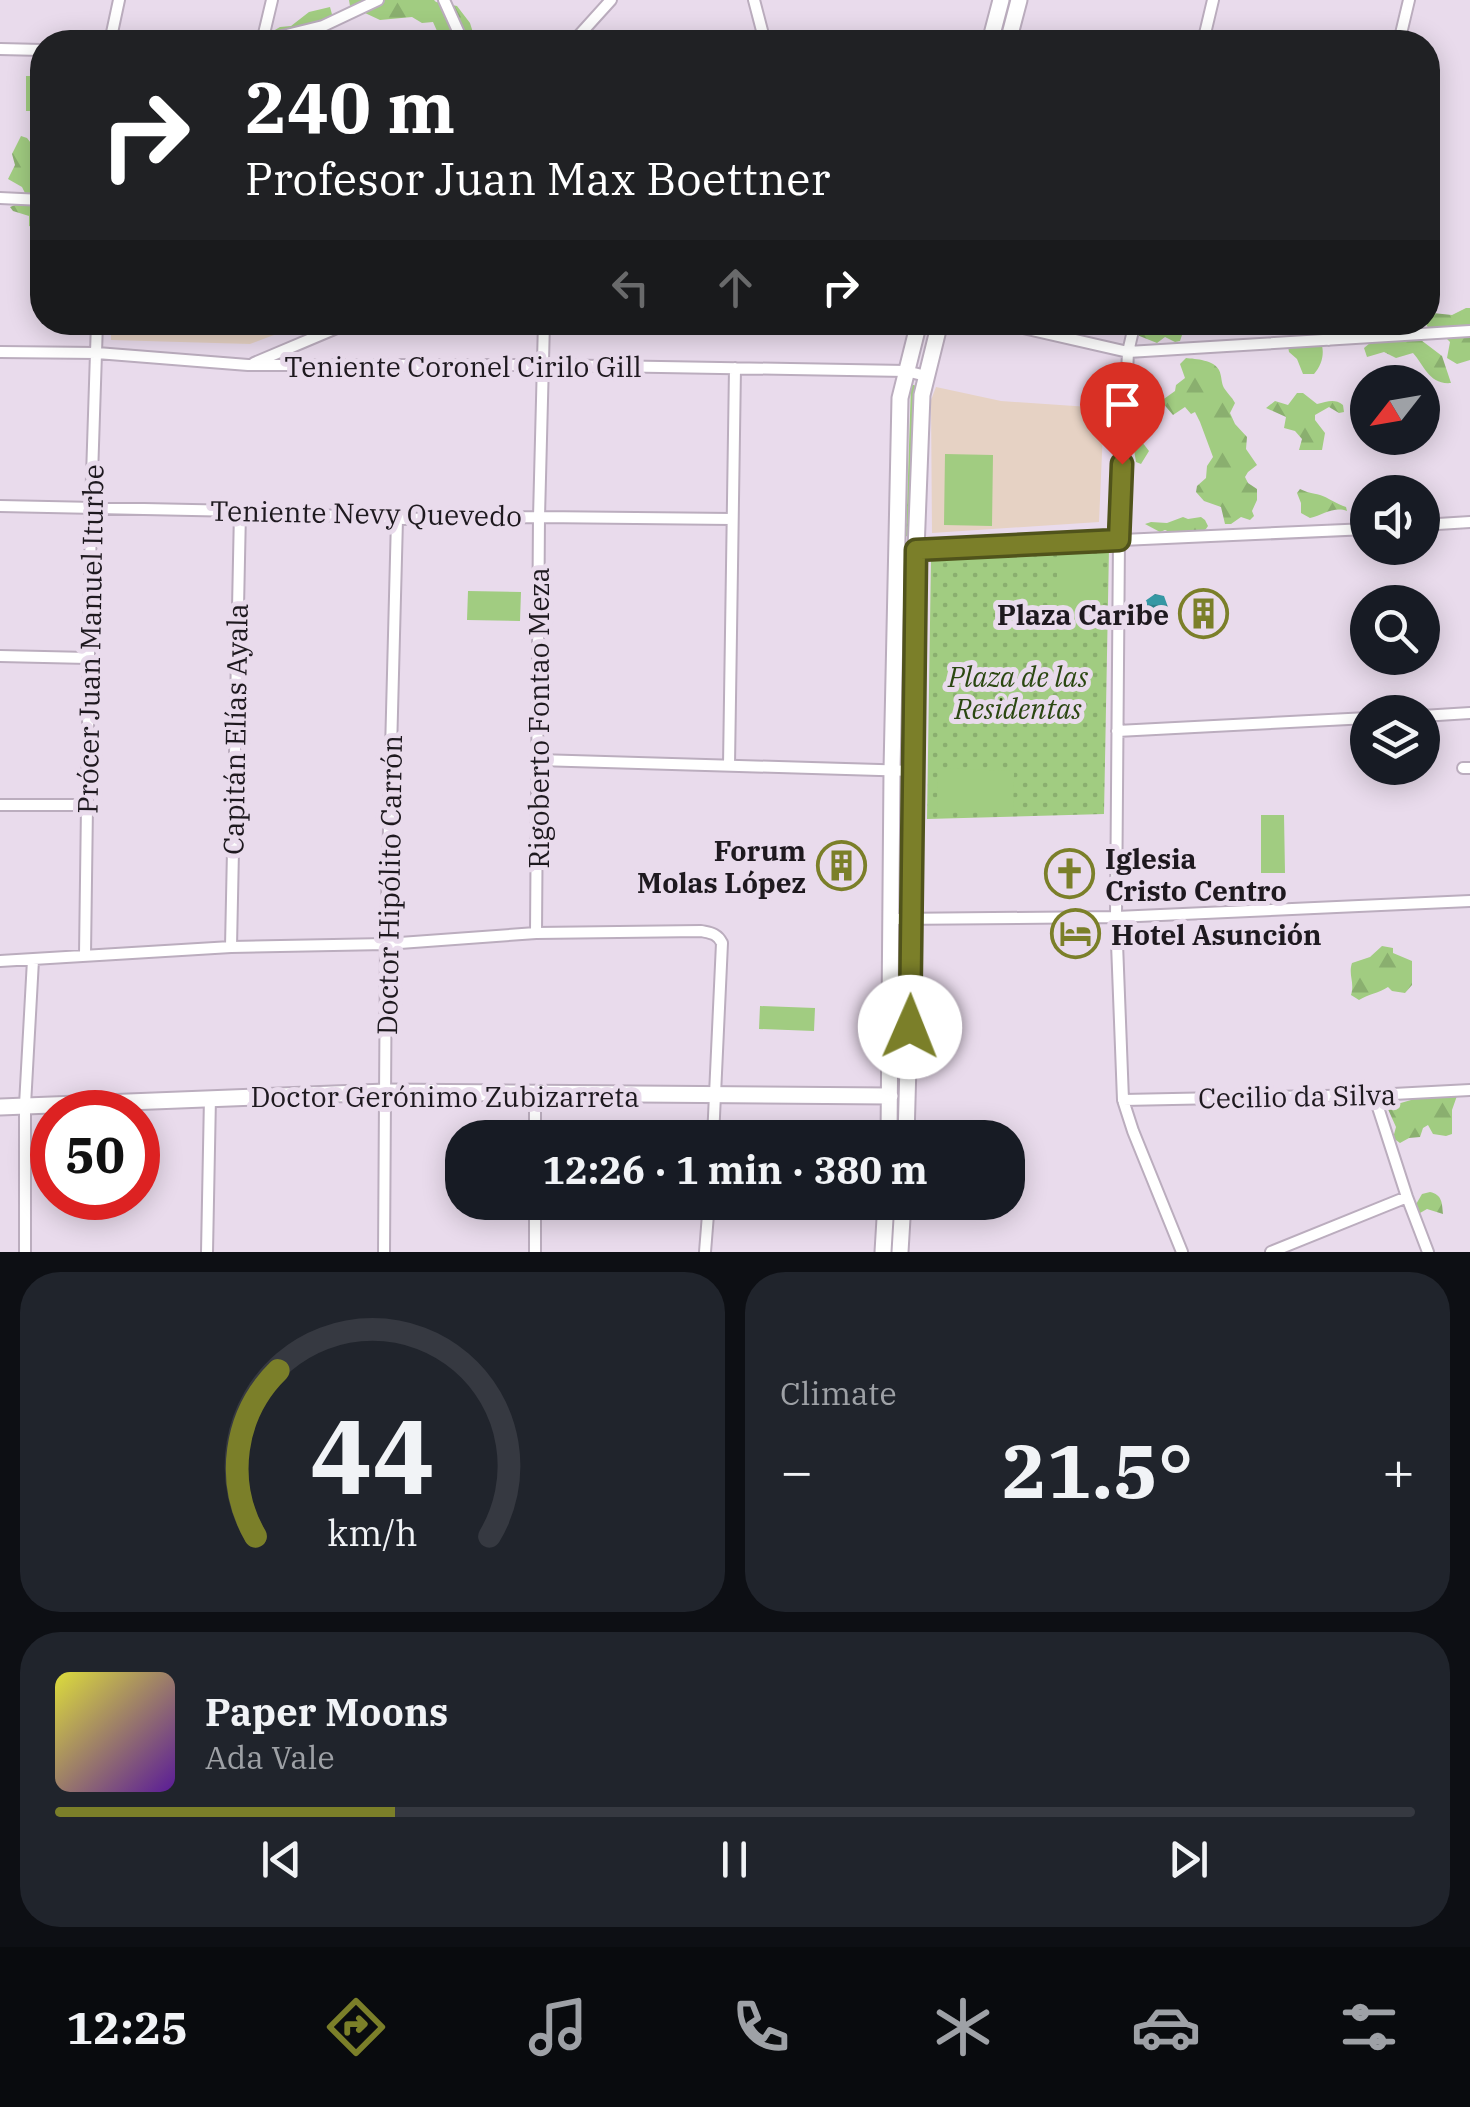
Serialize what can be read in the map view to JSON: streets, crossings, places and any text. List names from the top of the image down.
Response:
{
  "streets": {
    "main road": ["Doctor Gerónimo Zubizarreta"],
    "street": [
      "Teniente Coronel Cirilo Gill",
      "Teniente Nevy Quevedo",
      "Prócer Juan Manuel Iturbe",
      "Rigoberto Fontao Meza",
      "Capitán Elías Ayala",
      "Doctor Hipólito Carrón",
      "Cecilio da Silva"
    ]
  },
  "crossings": [
    ["Teniente Coronel Cirilo Gill", "Prócer Juan Manuel Iturbe"],
    ["Teniente Coronel Cirilo Gill", "Rigoberto Fontao Meza"],
    ["Teniente Nevy Quevedo", "Prócer Juan Manuel Iturbe"],
    ["Teniente Nevy Quevedo", "Rigoberto Fontao Meza"],
    ["Teniente Nevy Quevedo", "Capitán Elías Ayala"],
    ["Teniente Nevy Quevedo", "Doctor Hipólito Carrón"],
    ["Doctor Hipólito Carrón", "Doctor Gerónimo Zubizarreta"]
  ],
  "parks": ["Plaza de las Residentas"],
  "places": {
    "building": ["Plaza Caribe", "Forum Molas López"],
    "church": ["Iglesia Cristo Centro"],
    "hotel": ["Hotel Asunción"]
  },
  "north": "bottom left",
  "page": {
    "turn": ["240 m", "Profesor Juan Max Boettner"],
    "limit": "50",
    "trip": "12:26 · 1 min · 380 m",
    "tile": "Climate",
    "heat": ["−", "21.5°", "+"],
    "song": ["Paper Moons", "Ada Vale"],
    "tabs": "12:25",
    "gauge": ["44", "km/h"]
  }
}
